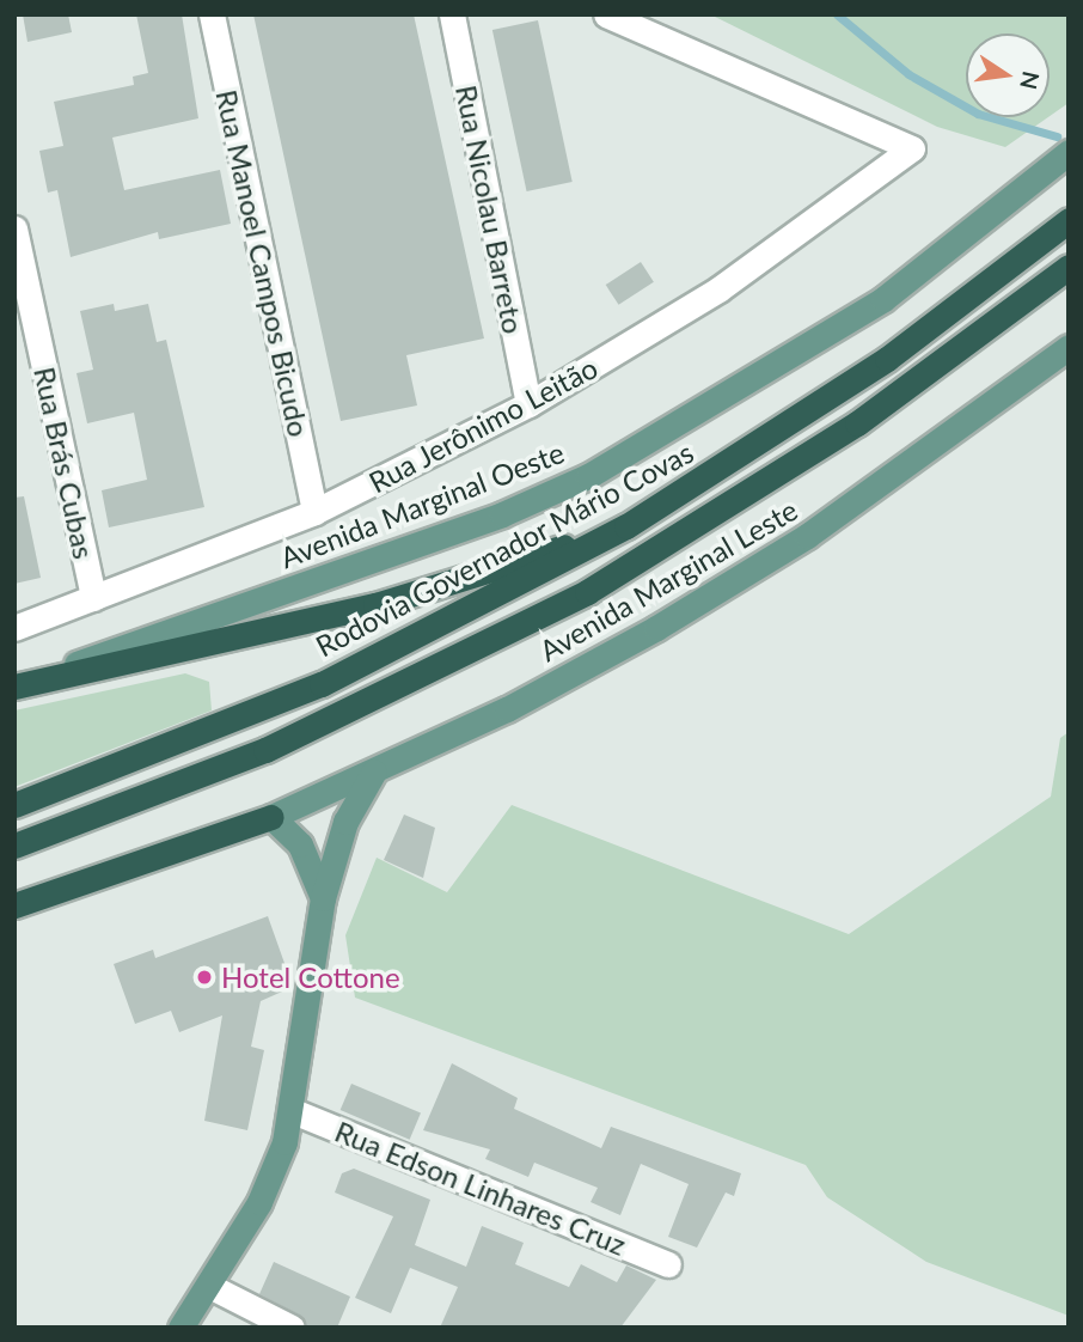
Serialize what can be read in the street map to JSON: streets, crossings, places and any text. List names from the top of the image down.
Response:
{
  "streets": {
    "highway": ["Rodovia Governador Mário Covas"],
    "main road": ["Avenida Marginal Oeste", "Avenida Marginal Leste"],
    "street": [
      "Rua Nicolau Barreto",
      "Rua Manoel Campos Bicudo",
      "Rua Jerônimo Leitão",
      "Rua Brás Cubas",
      "Rua Edson Linhares Cruz"
    ]
  },
  "crossings": [
    ["Rua Nicolau Barreto", "Rua Jerônimo Leitão"],
    ["Rua Manoel Campos Bicudo", "Rua Jerônimo Leitão"],
    ["Rua Jerônimo Leitão", "Rua Brás Cubas"]
  ],
  "places": ["Hotel Cottone"],
  "north": "right"
}
